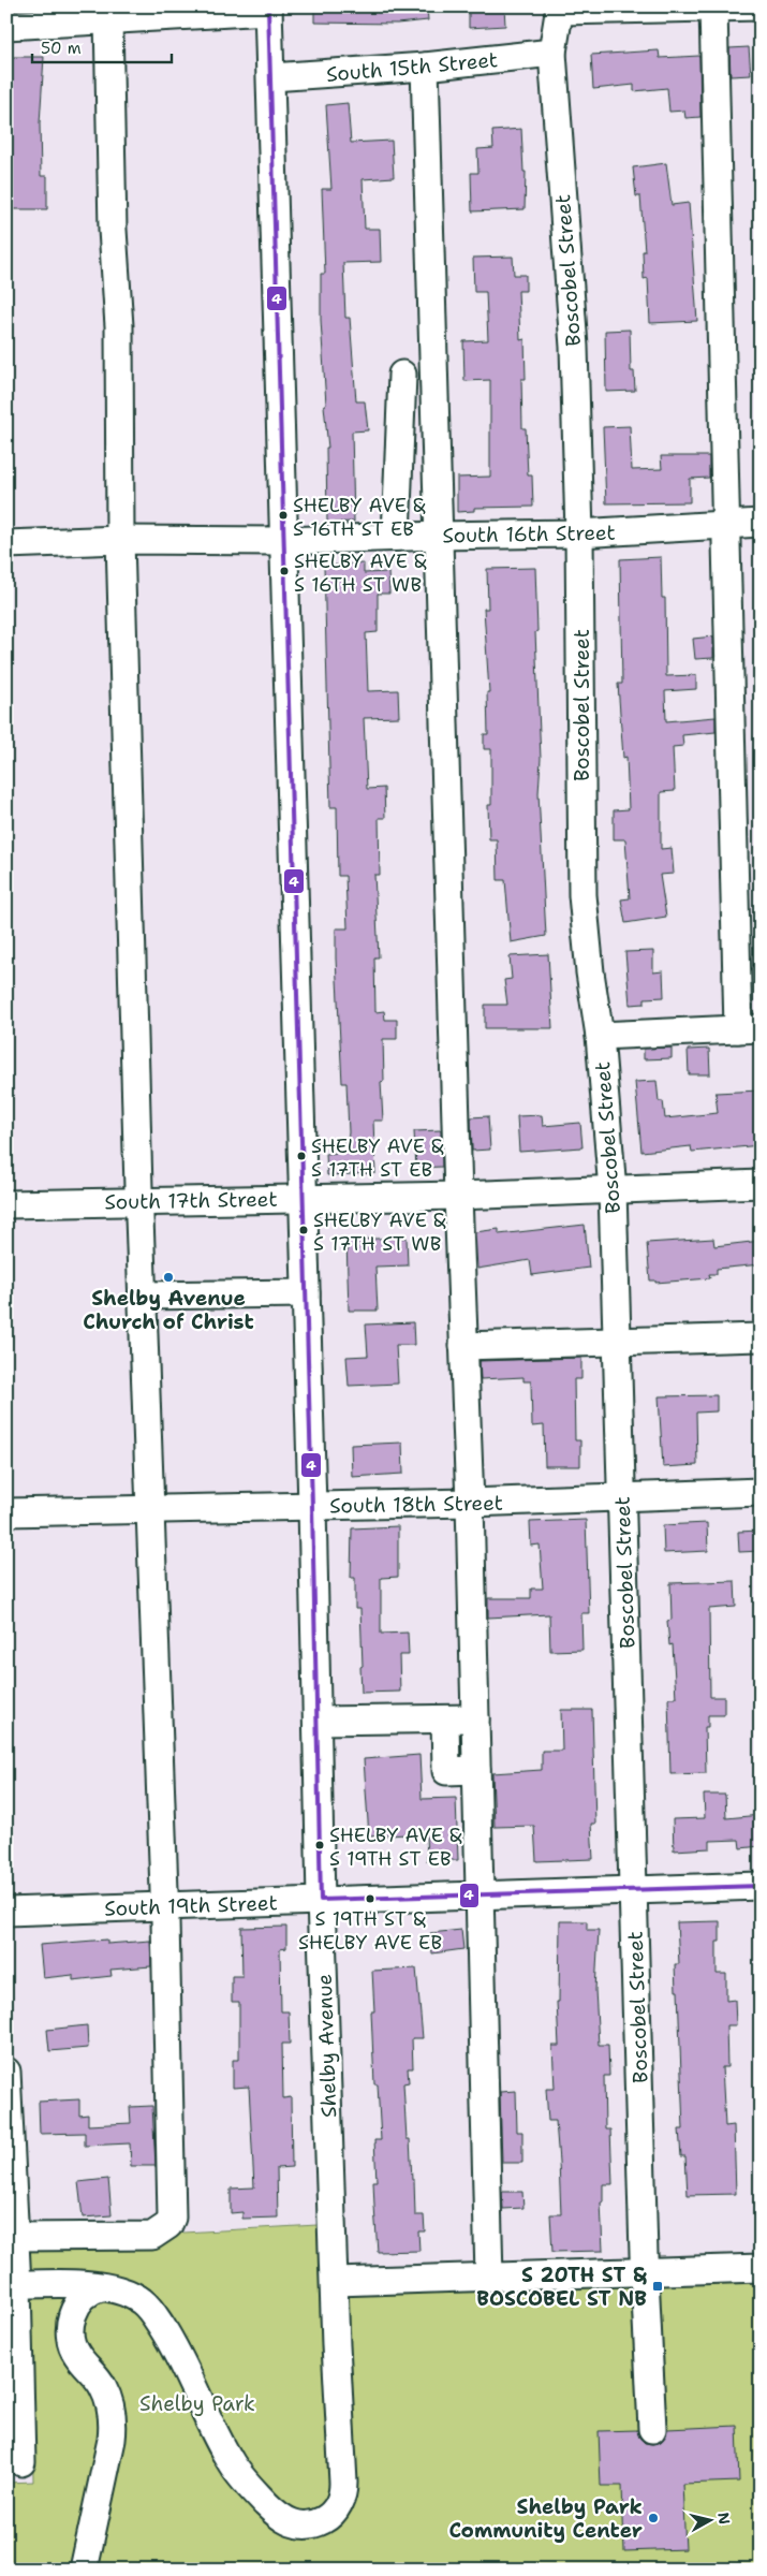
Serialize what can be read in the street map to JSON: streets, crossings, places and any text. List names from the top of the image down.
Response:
{
  "streets": {
    "street": [
      "South 15th Street",
      "Boscobel Street",
      "South 16th Street",
      "South 17th Street",
      "South 18th Street",
      "South 19th Street",
      "Shelby Avenue"
    ]
  },
  "crossings": [
    ["South 15th Street", "Boscobel Street"],
    ["South 15th Street", "Shelby Avenue"],
    ["Boscobel Street", "South 16th Street"],
    ["Boscobel Street", "South 17th Street"],
    ["Boscobel Street", "South 18th Street"],
    ["Boscobel Street", "South 19th Street"],
    ["South 16th Street", "Shelby Avenue"],
    ["South 17th Street", "Shelby Avenue"],
    ["South 18th Street", "Shelby Avenue"],
    ["South 19th Street", "Shelby Avenue"]
  ],
  "parks": ["Shelby Park"],
  "places": {
    "other": [
      "SHELBY AVE & S 16TH ST EB",
      "SHELBY AVE & S 16TH ST WB",
      "SHELBY AVE & S 17TH ST EB",
      "SHELBY AVE & S 17TH ST WB",
      "Shelby Avenue Church of Christ",
      "SHELBY AVE & S 19TH ST EB",
      "S 19TH ST & SHELBY AVE EB",
      "Shelby Park Community Center"
    ],
    "transit": ["S 20TH ST & BOSCOBEL ST NB"]
  },
  "lines": ["transit line 4"],
  "scale_bar": "50 m",
  "north": "right"
}
